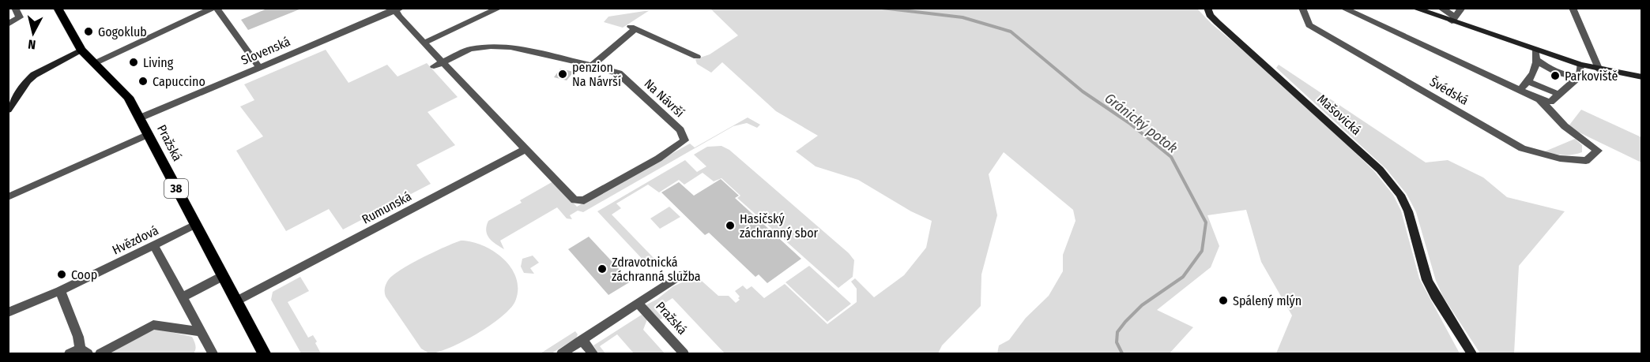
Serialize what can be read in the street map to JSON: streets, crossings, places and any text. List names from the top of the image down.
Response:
{
  "streets": {
    "main road": ["Pražská", "38"],
    "street": [
      "Slovenská",
      "Švédská",
      "Na Návrší",
      "Mašovická",
      "Rumunská",
      "Hvězdová"
    ]
  },
  "crossings": [
    ["Slovenská", "Pražská"],
    ["Na Návrší", "Rumunská"],
    ["Pražská", "Rumunská"],
    ["Pražská", "Hvězdová"]
  ],
  "water": ["Gránický potok"],
  "places": [
    "Gogoklub",
    "Living",
    "penzion Na Návrší",
    "Parkoviště",
    "Capuccino",
    "Hasičský záchranný sbor",
    "Zdravotnická záchranná služba",
    "Coop",
    "Spálený mlýn"
  ],
  "north": "bottom"
}
